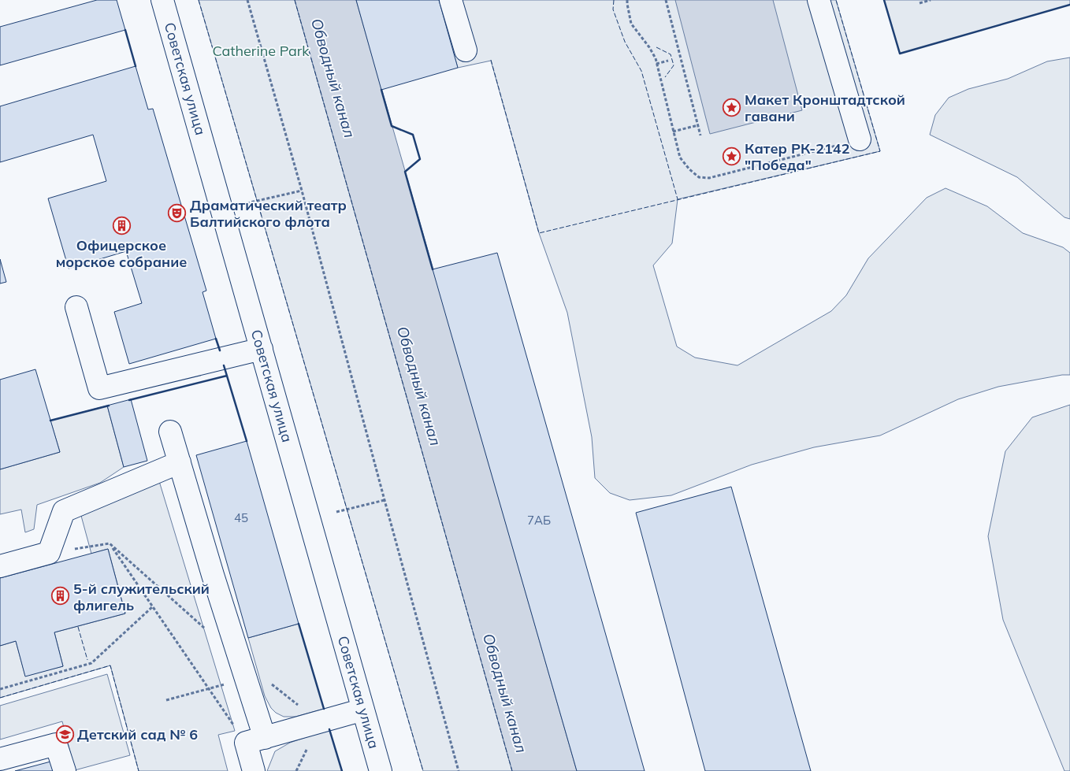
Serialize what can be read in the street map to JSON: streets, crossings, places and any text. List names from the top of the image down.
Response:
{
  "streets": {
    "street": ["Советская улица"]
  },
  "water": ["Обводный канал"],
  "parks": ["Catherine Park"],
  "places": {
    "place": ["Макет Кронштадтской гавани", "Катер РК-2142 \"Победа\""],
    "theatre": ["Драматический театр Балтийского флота"],
    "building": ["Офицерское морское собрание", "5-й служительский флигель"],
    "school or university": ["Детский сад № 6"]
  },
  "house_numbers": ["45", "7АБ"]
}
